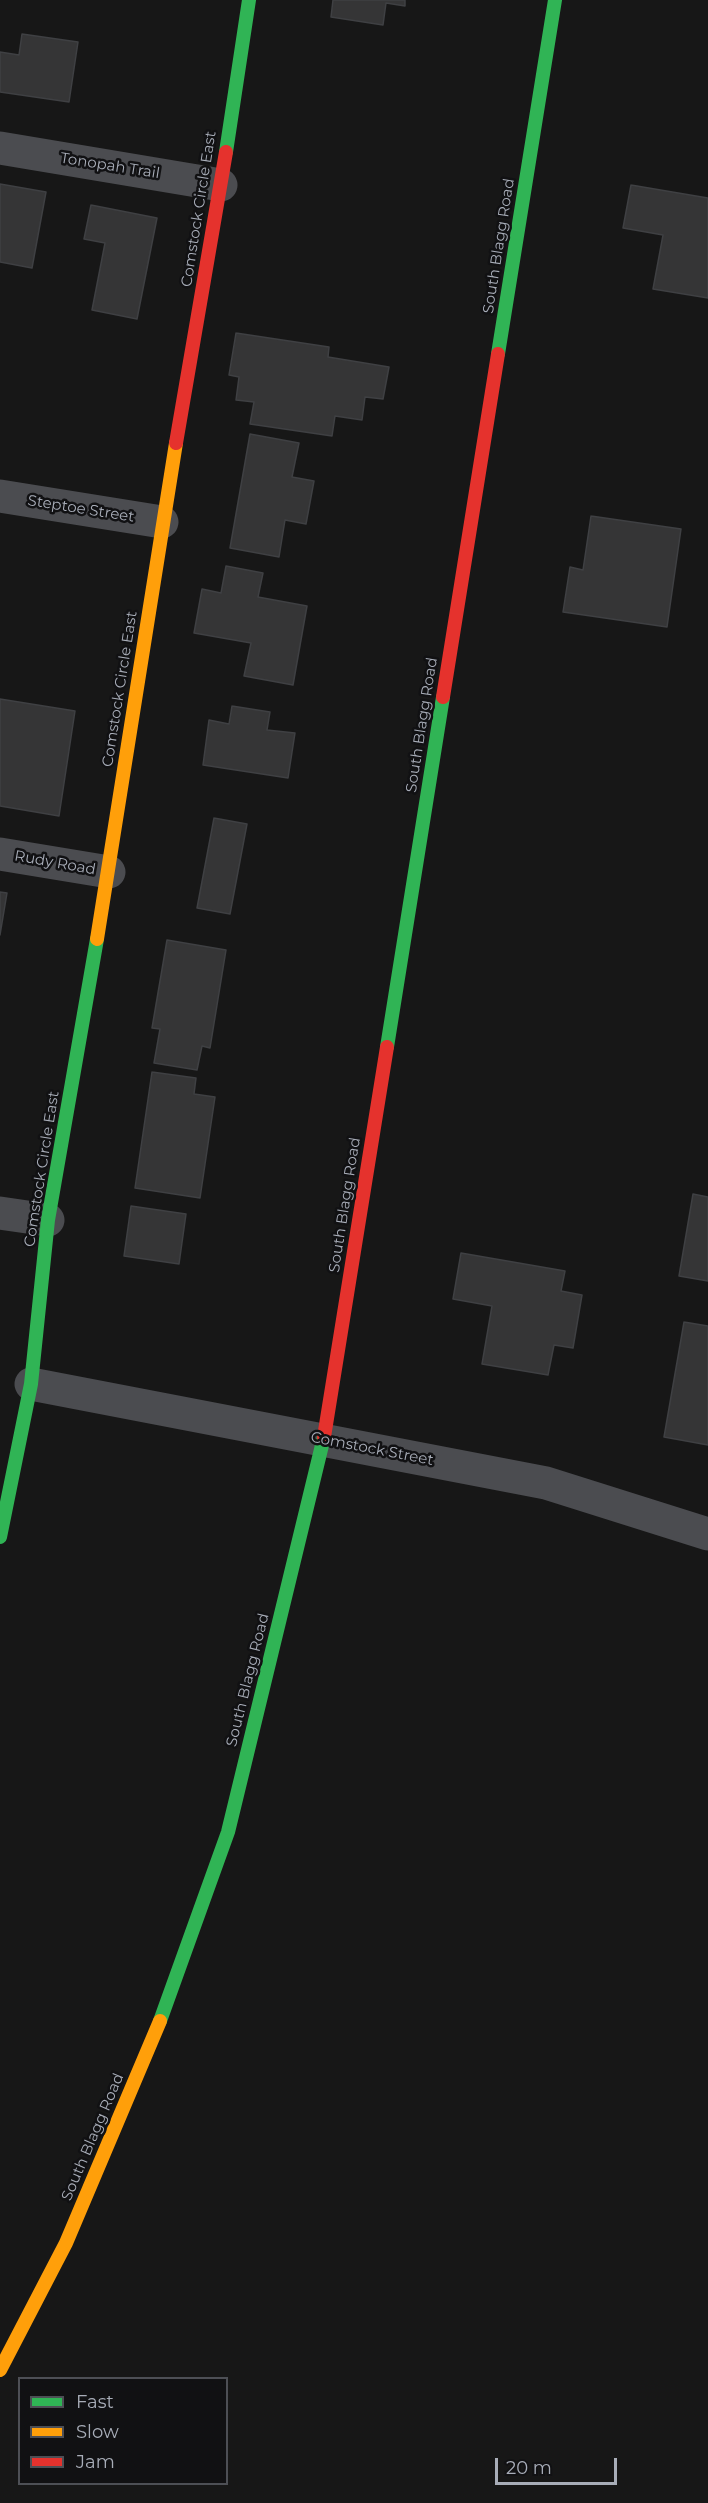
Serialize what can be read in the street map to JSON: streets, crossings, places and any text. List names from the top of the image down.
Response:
{
  "streets": {
    "main road": ["Comstock Circle East", "South Blagg Road"],
    "street": [
      "Tonopah Trail",
      "Steptoe Street",
      "Rudy Road",
      "Comstock Street"
    ]
  },
  "crossings": [
    ["Tonopah Trail", "Comstock Circle East"],
    ["Comstock Circle East", "Steptoe Street"],
    ["Comstock Circle East", "Rudy Road"],
    ["Comstock Circle East", "Comstock Street"],
    ["South Blagg Road", "Comstock Street"]
  ],
  "legend": ["Fast", "Slow", "Jam"],
  "scale_bar": "20 m"
}
